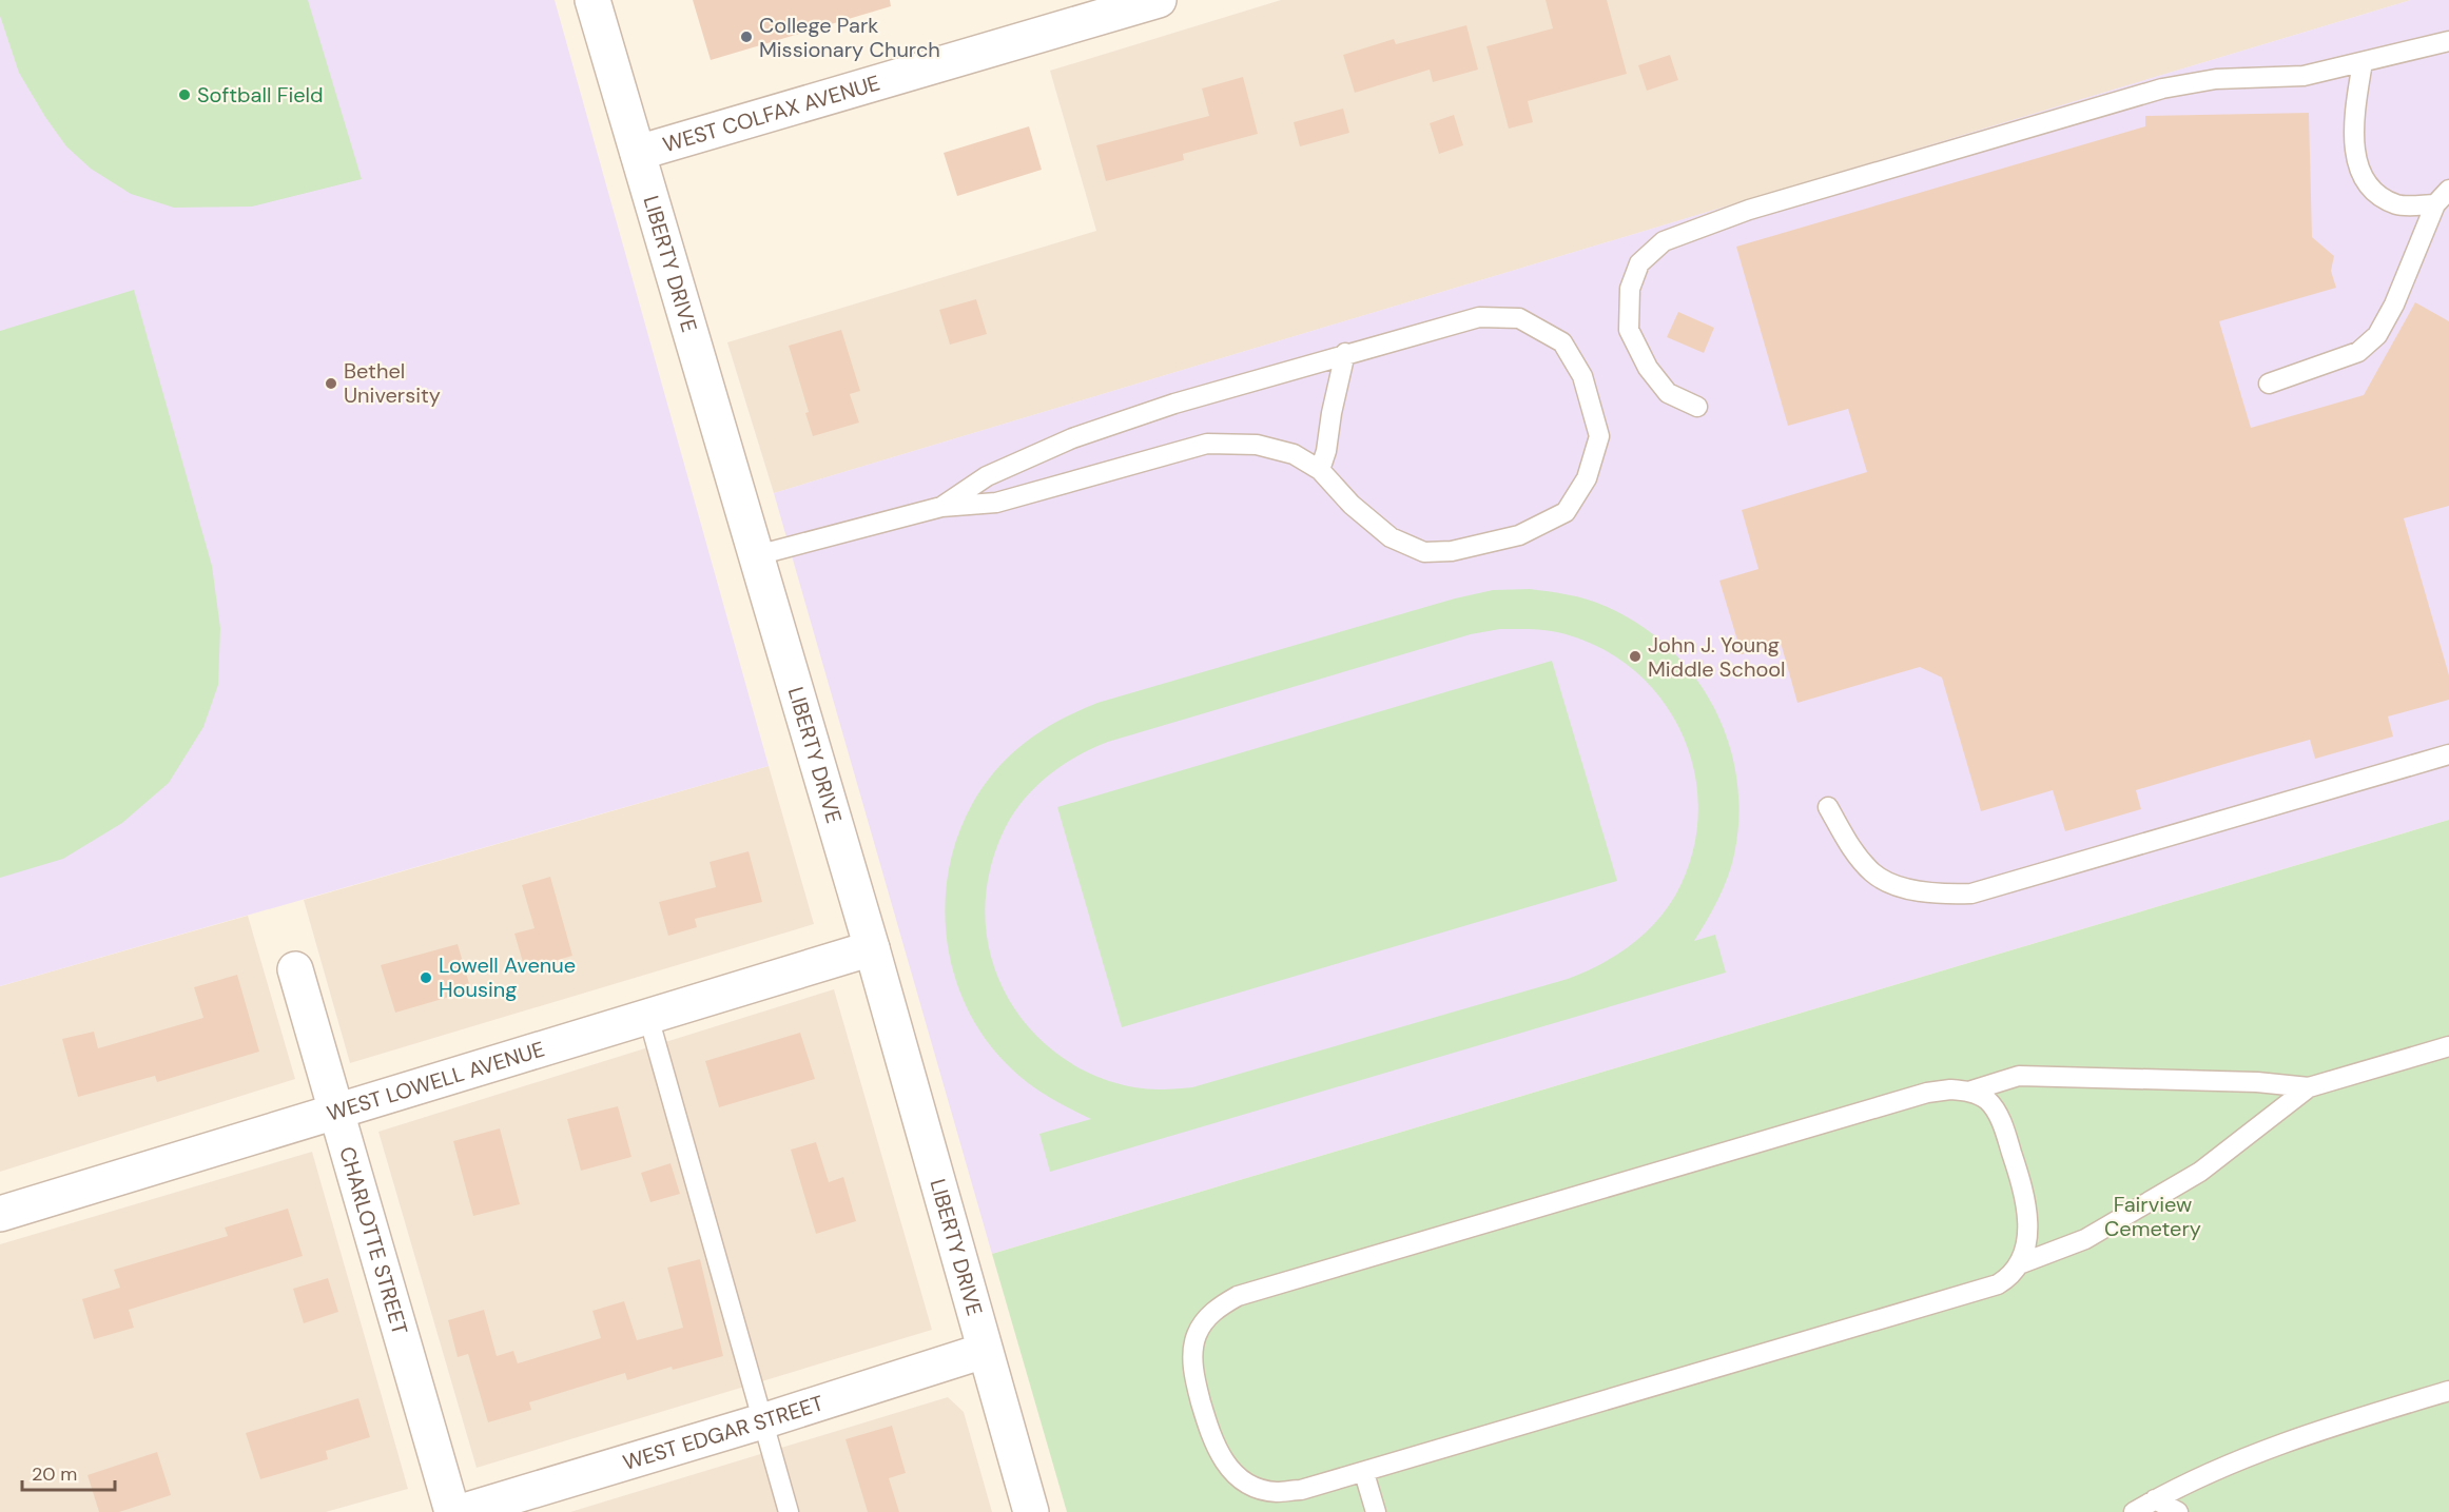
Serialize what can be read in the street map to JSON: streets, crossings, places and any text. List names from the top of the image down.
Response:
{
  "streets": {
    "street": [
      "WEST COLFAX AVENUE",
      "LIBERTY DRIVE",
      "WEST LOWELL AVENUE",
      "CHARLOTTE STREET",
      "WEST EDGAR STREET"
    ]
  },
  "crossings": [
    ["WEST COLFAX AVENUE", "LIBERTY DRIVE"],
    ["LIBERTY DRIVE", "WEST LOWELL AVENUE"],
    ["LIBERTY DRIVE", "WEST EDGAR STREET"],
    ["WEST LOWELL AVENUE", "CHARLOTTE STREET"]
  ],
  "parks": ["Fairview Cemetery"],
  "places": [
    "College Park Missionary Church",
    "Softball Field",
    "Bethel University",
    "John J. Young Middle School",
    "Lowell Avenue Housing"
  ],
  "scale_bar": "20 m"
}
